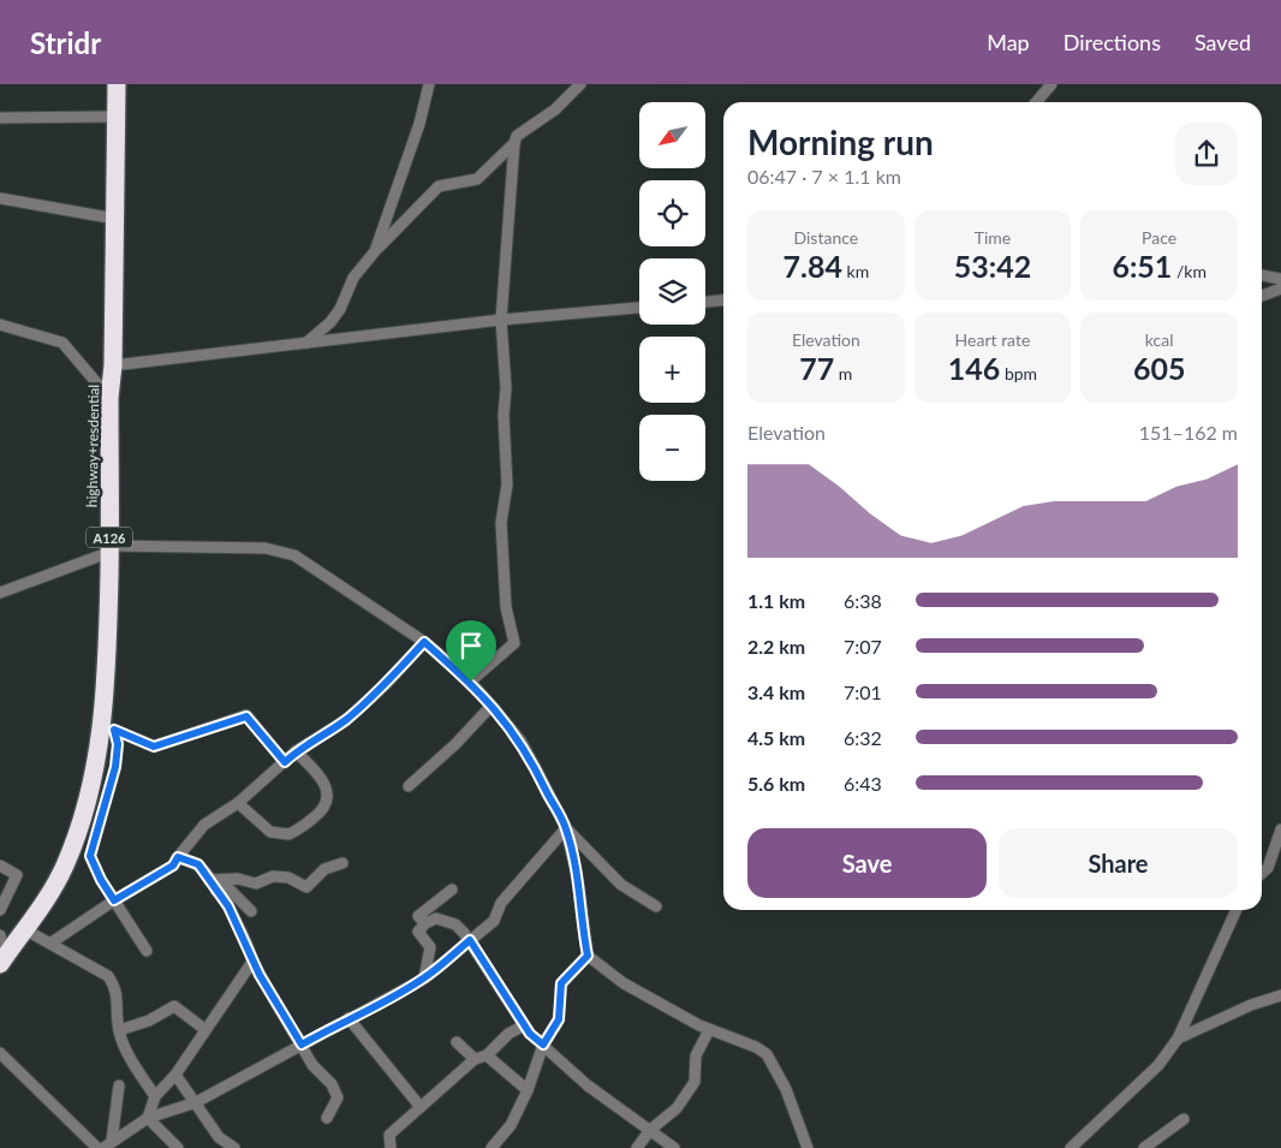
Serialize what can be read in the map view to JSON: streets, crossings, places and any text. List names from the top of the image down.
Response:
{
  "streets": {
    "highway": ["highway+resdential", "A126"]
  },
  "north": "bottom left",
  "page": {
    "header": "Stridr",
    "nav": ["Map", "Directions", "Saved"],
    "map_buttons": ["+", "−"],
    "heading": ["Morning run", "06:47 · 7 × 1.1 km"],
    "stats": [
      ["Distance", "7.84 km"],
      ["Time", "53:42"],
      ["Pace", "6:51 /km"],
      ["Elevation", "77 m"],
      ["Heart rate", "146 bpm"],
      ["kcal", "605"]
    ],
    "chart": ["Elevation", "151–162 m"],
    "list": [
      {
        "name": "1.1 km",
        "note": "6:38"
      },
      {
        "name": "2.2 km",
        "note": "7:07"
      },
      {
        "name": "3.4 km",
        "note": "7:01"
      },
      {
        "name": "4.5 km",
        "note": "6:32"
      },
      {
        "name": "5.6 km",
        "note": "6:43"
      }
    ],
    "buttons": ["Save", "Share"]
  }
}
